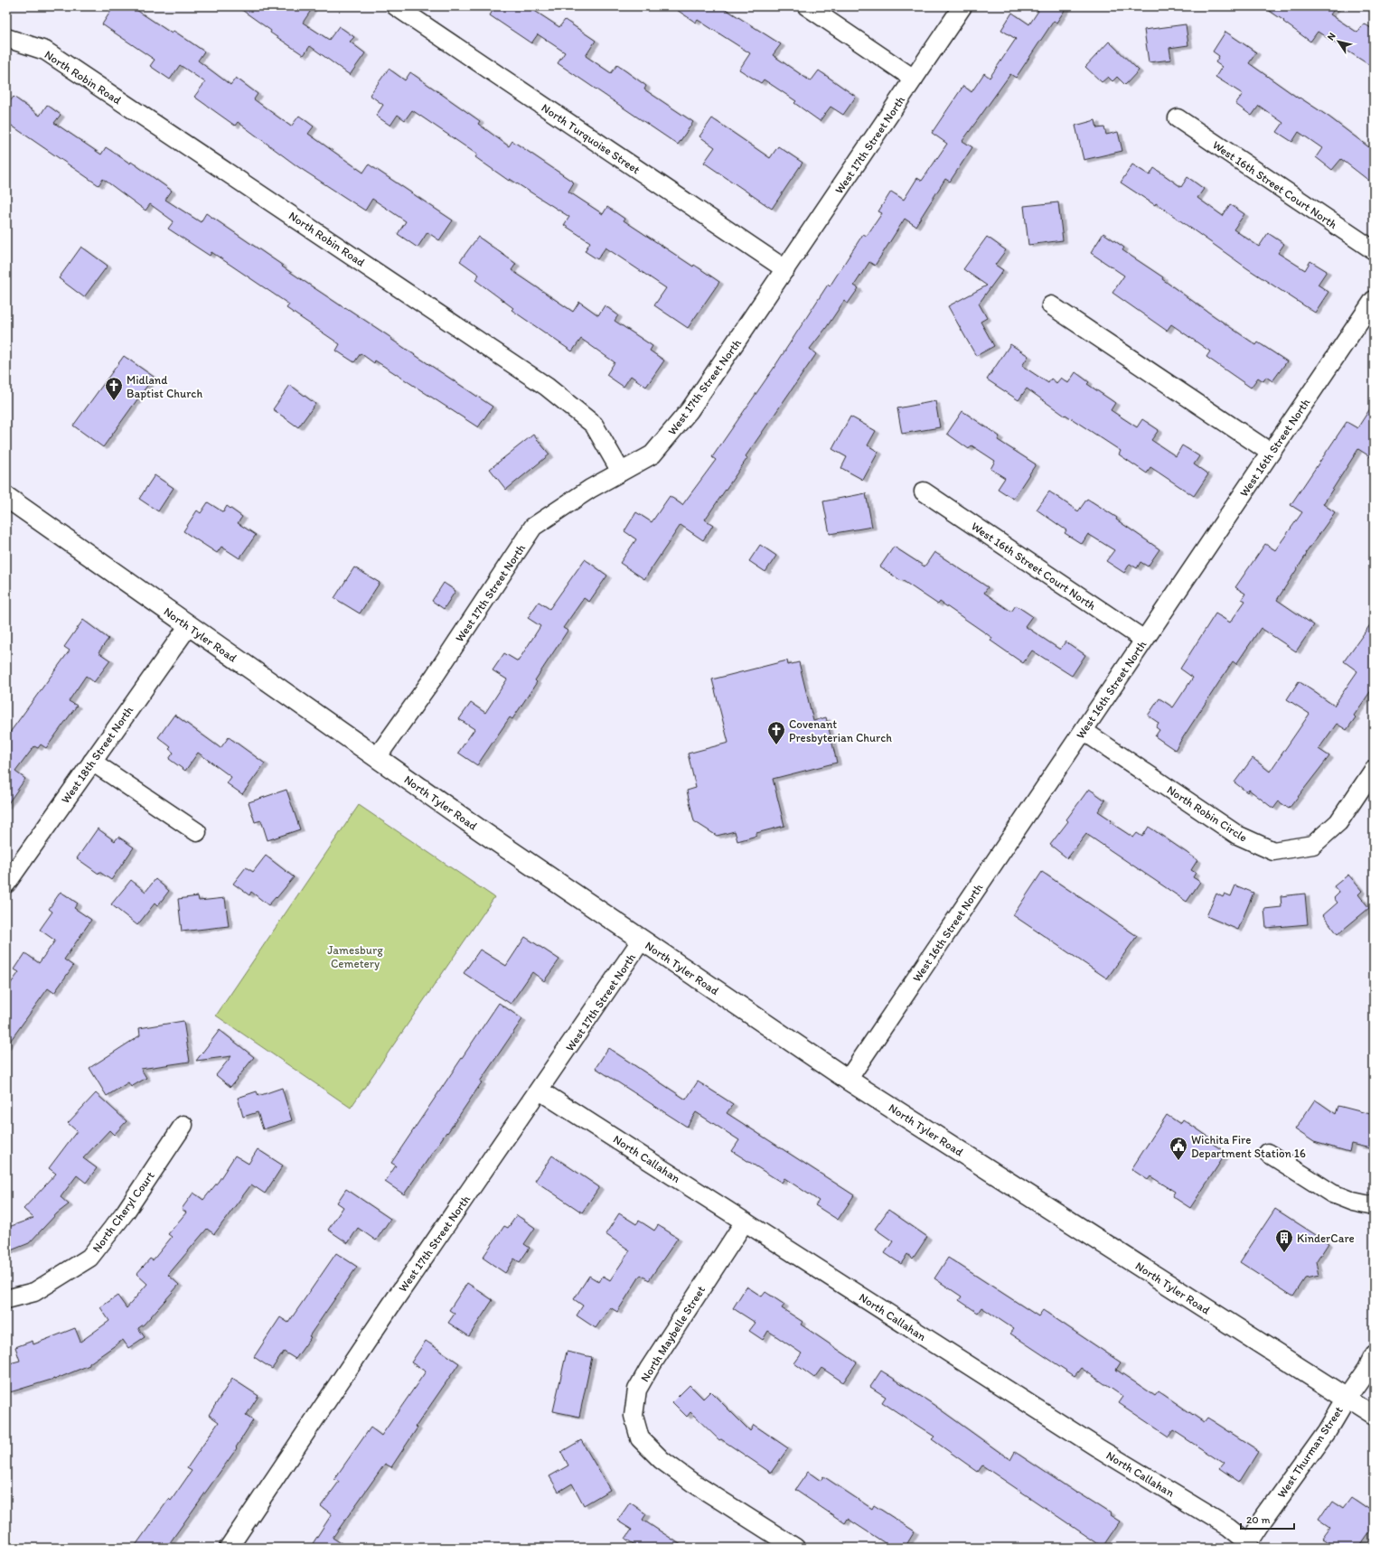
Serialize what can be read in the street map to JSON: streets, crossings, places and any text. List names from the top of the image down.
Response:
{
  "streets": {
    "main road": ["North Tyler Road"],
    "street": [
      "North Robin Road",
      "North Turquoise Street",
      "West 17th Street North",
      "West 16th Street Court North",
      "West 16th Street North",
      "West 18th Street North",
      "North Robin Circle",
      "North Callahan",
      "North Cheryl Court",
      "North Maybelle Street",
      "West Thurman Street"
    ]
  },
  "crossings": [
    ["North Robin Road", "West 17th Street North"],
    ["North Turquoise Street", "West 17th Street North"],
    ["West 17th Street North", "North Tyler Road"],
    ["West 17th Street North", "North Callahan"],
    ["West 16th Street Court North", "West 16th Street North"],
    ["West 16th Street North", "North Tyler Road"],
    ["West 16th Street North", "North Robin Circle"],
    ["North Tyler Road", "West 18th Street North"],
    ["North Tyler Road", "West Thurman Street"],
    ["North Callahan", "North Maybelle Street"],
    ["North Callahan", "West Thurman Street"]
  ],
  "parks": ["Jamesburg Cemetery"],
  "places": {
    "church": ["Midland Baptist Church", "Covenant Presbyterian Church"],
    "public building": ["Wichita Fire Department Station 16"],
    "building": ["KinderCare"]
  },
  "scale_bar": "20 m",
  "north": "top left"
}
